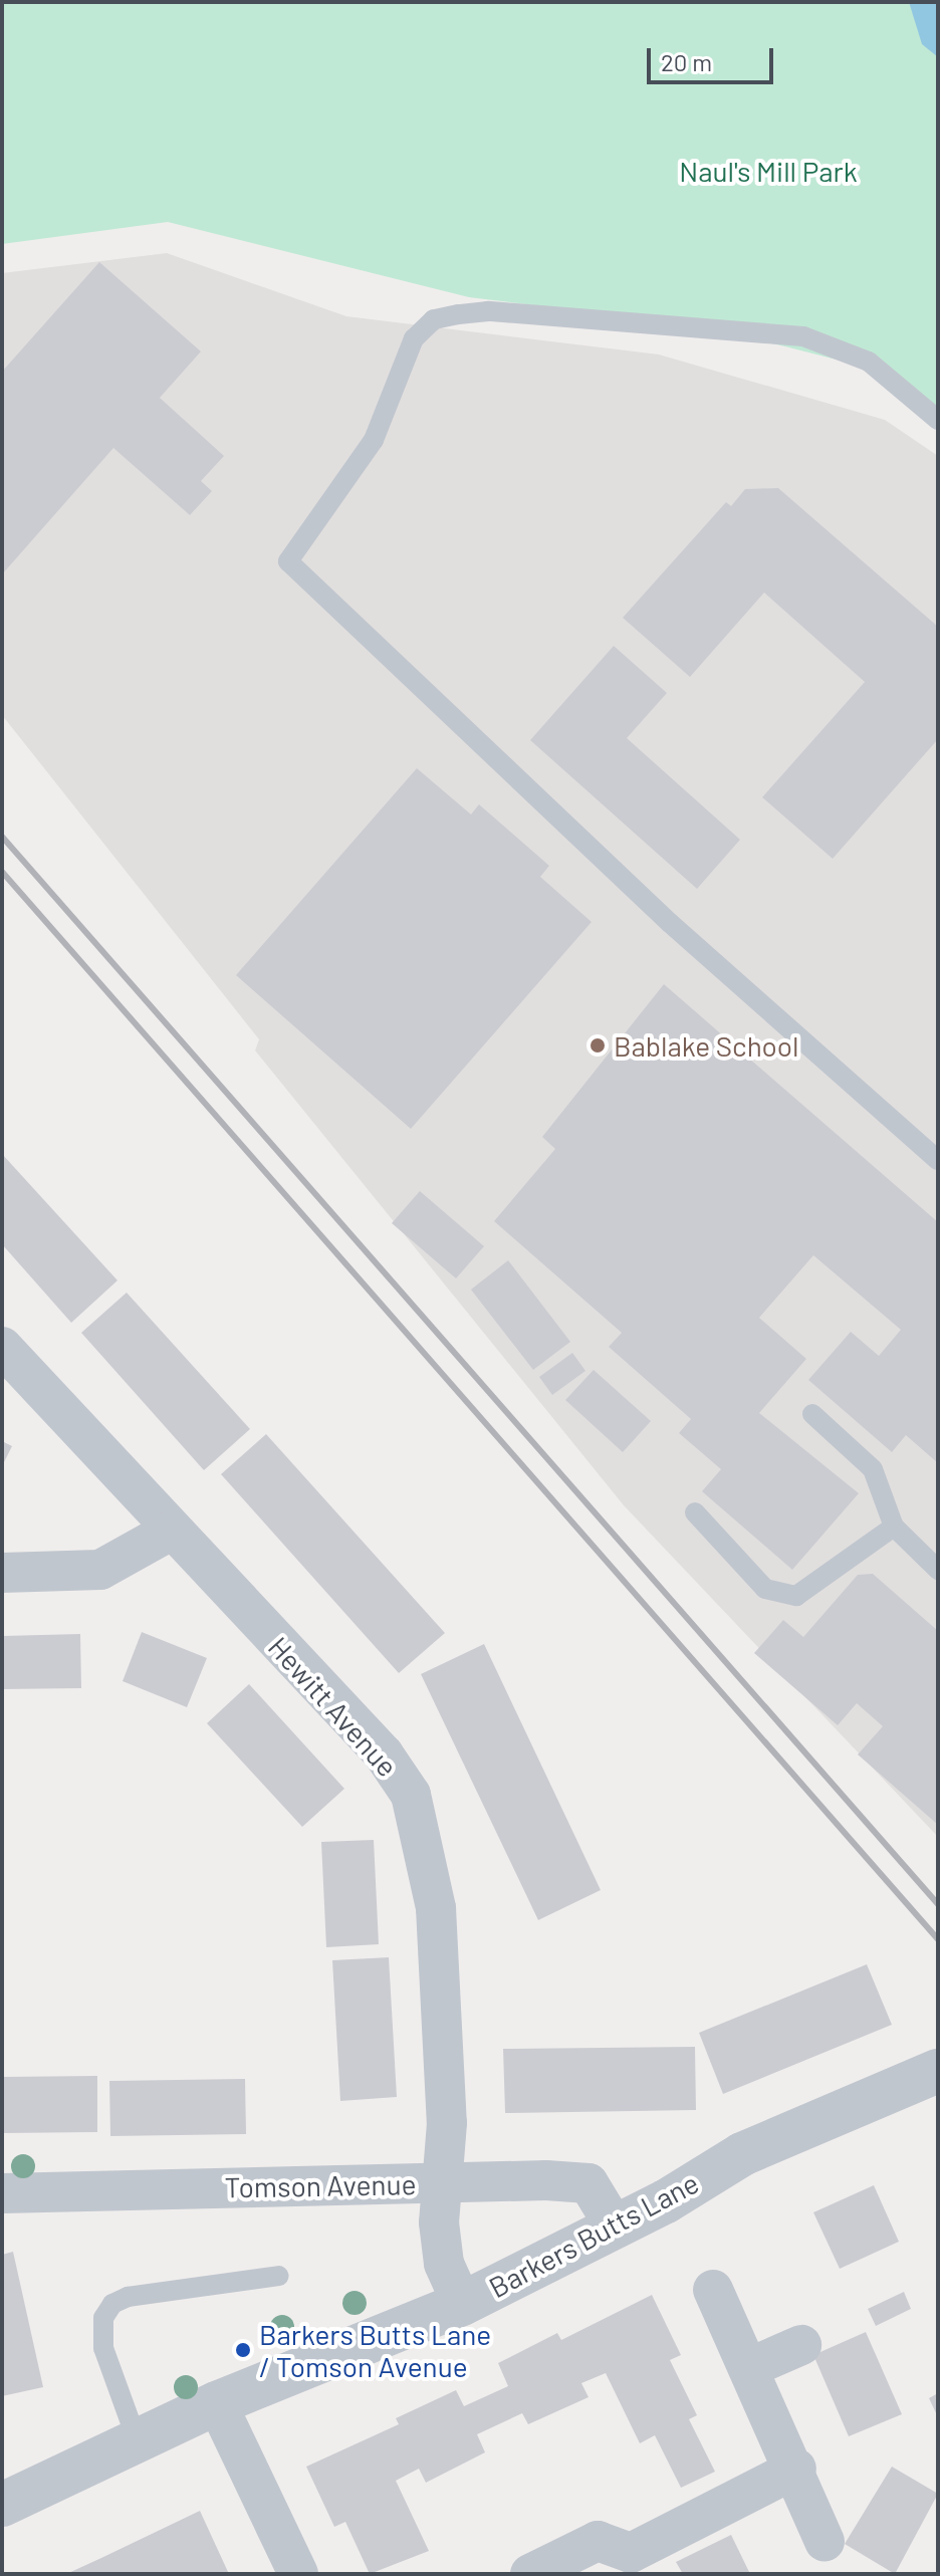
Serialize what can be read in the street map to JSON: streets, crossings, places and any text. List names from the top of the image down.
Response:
{
  "streets": {
    "street": ["Hewitt Avenue", "Tomson Avenue", "Barkers Butts Lane"]
  },
  "crossings": [
    ["Hewitt Avenue", "Tomson Avenue"],
    ["Hewitt Avenue", "Barkers Butts Lane"],
    ["Tomson Avenue", "Barkers Butts Lane"]
  ],
  "parks": ["Naul's Mill Park"],
  "places": ["Bablake School", "Barkers Butts Lane / Tomson Avenue"],
  "scale_bar": "20 m"
}
